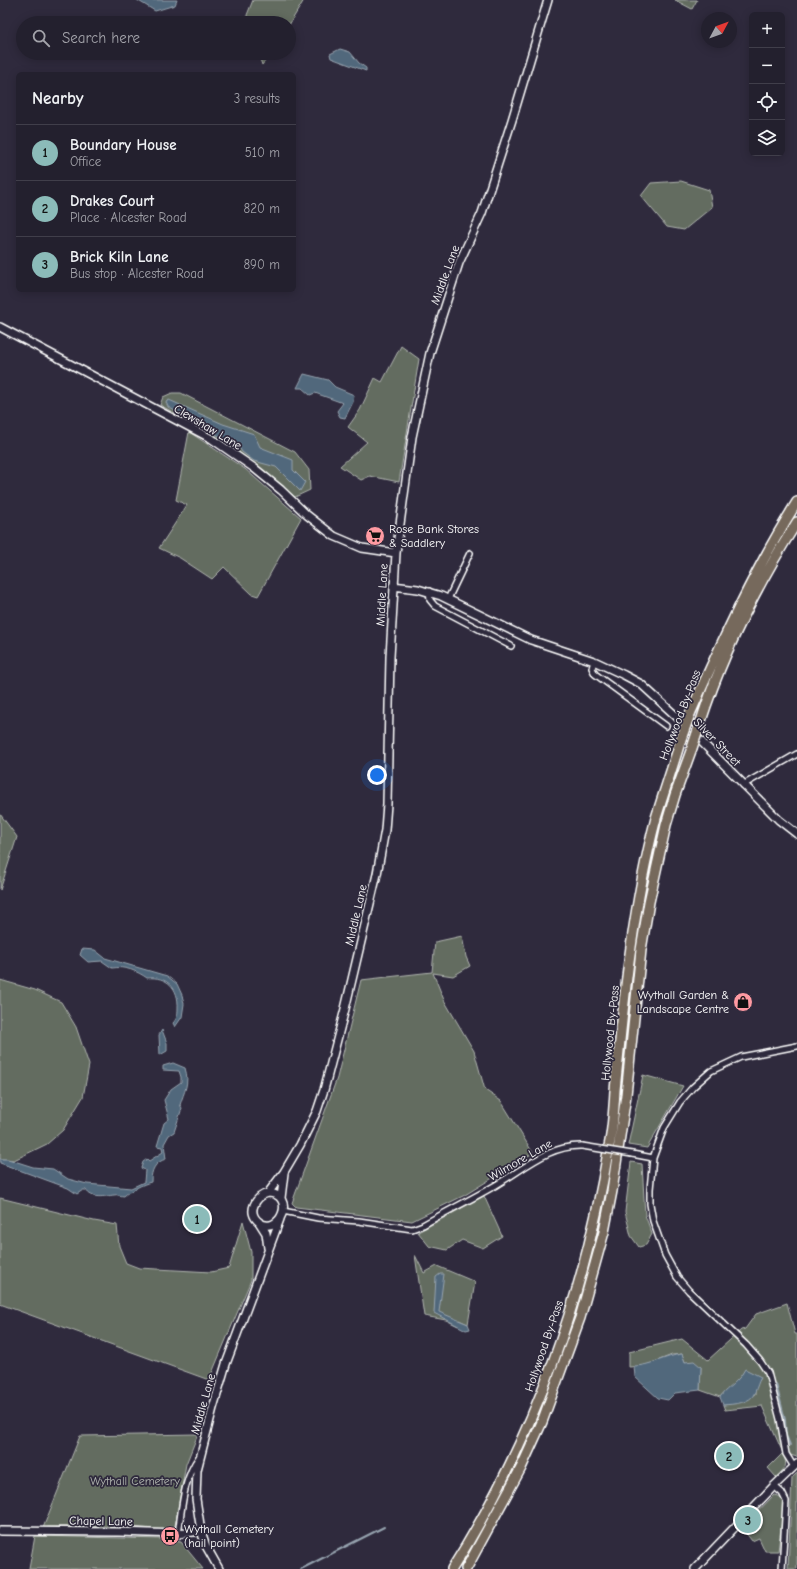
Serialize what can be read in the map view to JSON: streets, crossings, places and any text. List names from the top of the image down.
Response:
{
  "streets": {
    "highway": ["Hollywood By-Pass"],
    "street": [
      "Middle Lane",
      "Clewshaw Lane",
      "Silver Street",
      "Wilmore Lane",
      "Chapel Lane"
    ]
  },
  "crossings": [
    ["Middle Lane", "Clewshaw Lane"],
    ["Middle Lane", "Silver Street"],
    ["Middle Lane", "Wilmore Lane"],
    ["Middle Lane", "Chapel Lane"]
  ],
  "parks": ["Wythall Cemetery"],
  "places": {
    "supermarket": ["Rose Bank Stores & Saddlery"],
    "shop": ["Wythall Garden & Landscape Centre"],
    "bus stop": ["Wythall Cemetery (hail point)"]
  },
  "north": "top right",
  "page": {
    "map_buttons": ["+", "−"],
    "search": "Search here",
    "heading": ["Nearby", "3 results"],
    "list": [
      {
        "mark": "1",
        "name": "Boundary House",
        "note": "Office",
        "value": "510 m"
      },
      {
        "mark": "2",
        "name": "Drakes Court",
        "note": "Place · Alcester Road",
        "value": "820 m"
      },
      {
        "mark": "3",
        "name": "Brick Kiln Lane",
        "note": "Bus stop · Alcester Road",
        "value": "890 m"
      }
    ],
    "pins": ["1", "2", "3"]
  }
}
